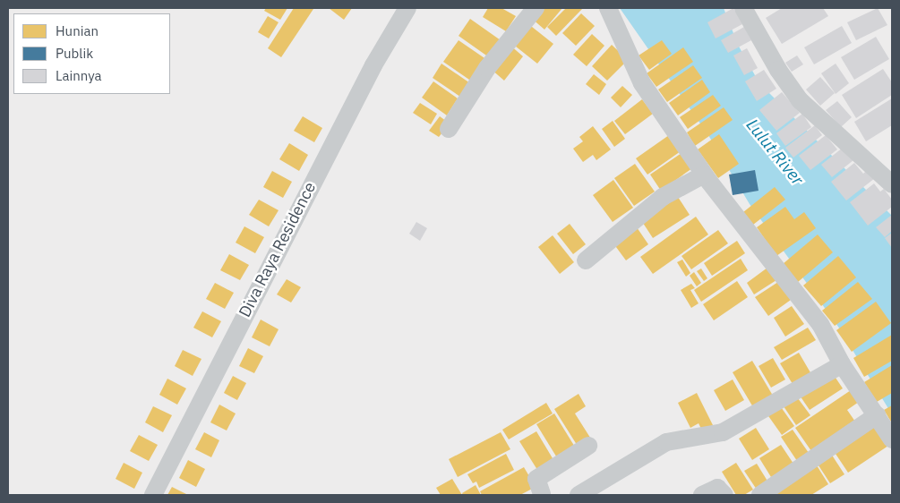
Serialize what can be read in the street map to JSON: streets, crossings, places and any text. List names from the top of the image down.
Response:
{
  "streets": {
    "street": ["Diva Raya Residence"]
  },
  "water": ["Lulut River"],
  "legend": ["Hunian", "Publik", "Lainnya"]
}
